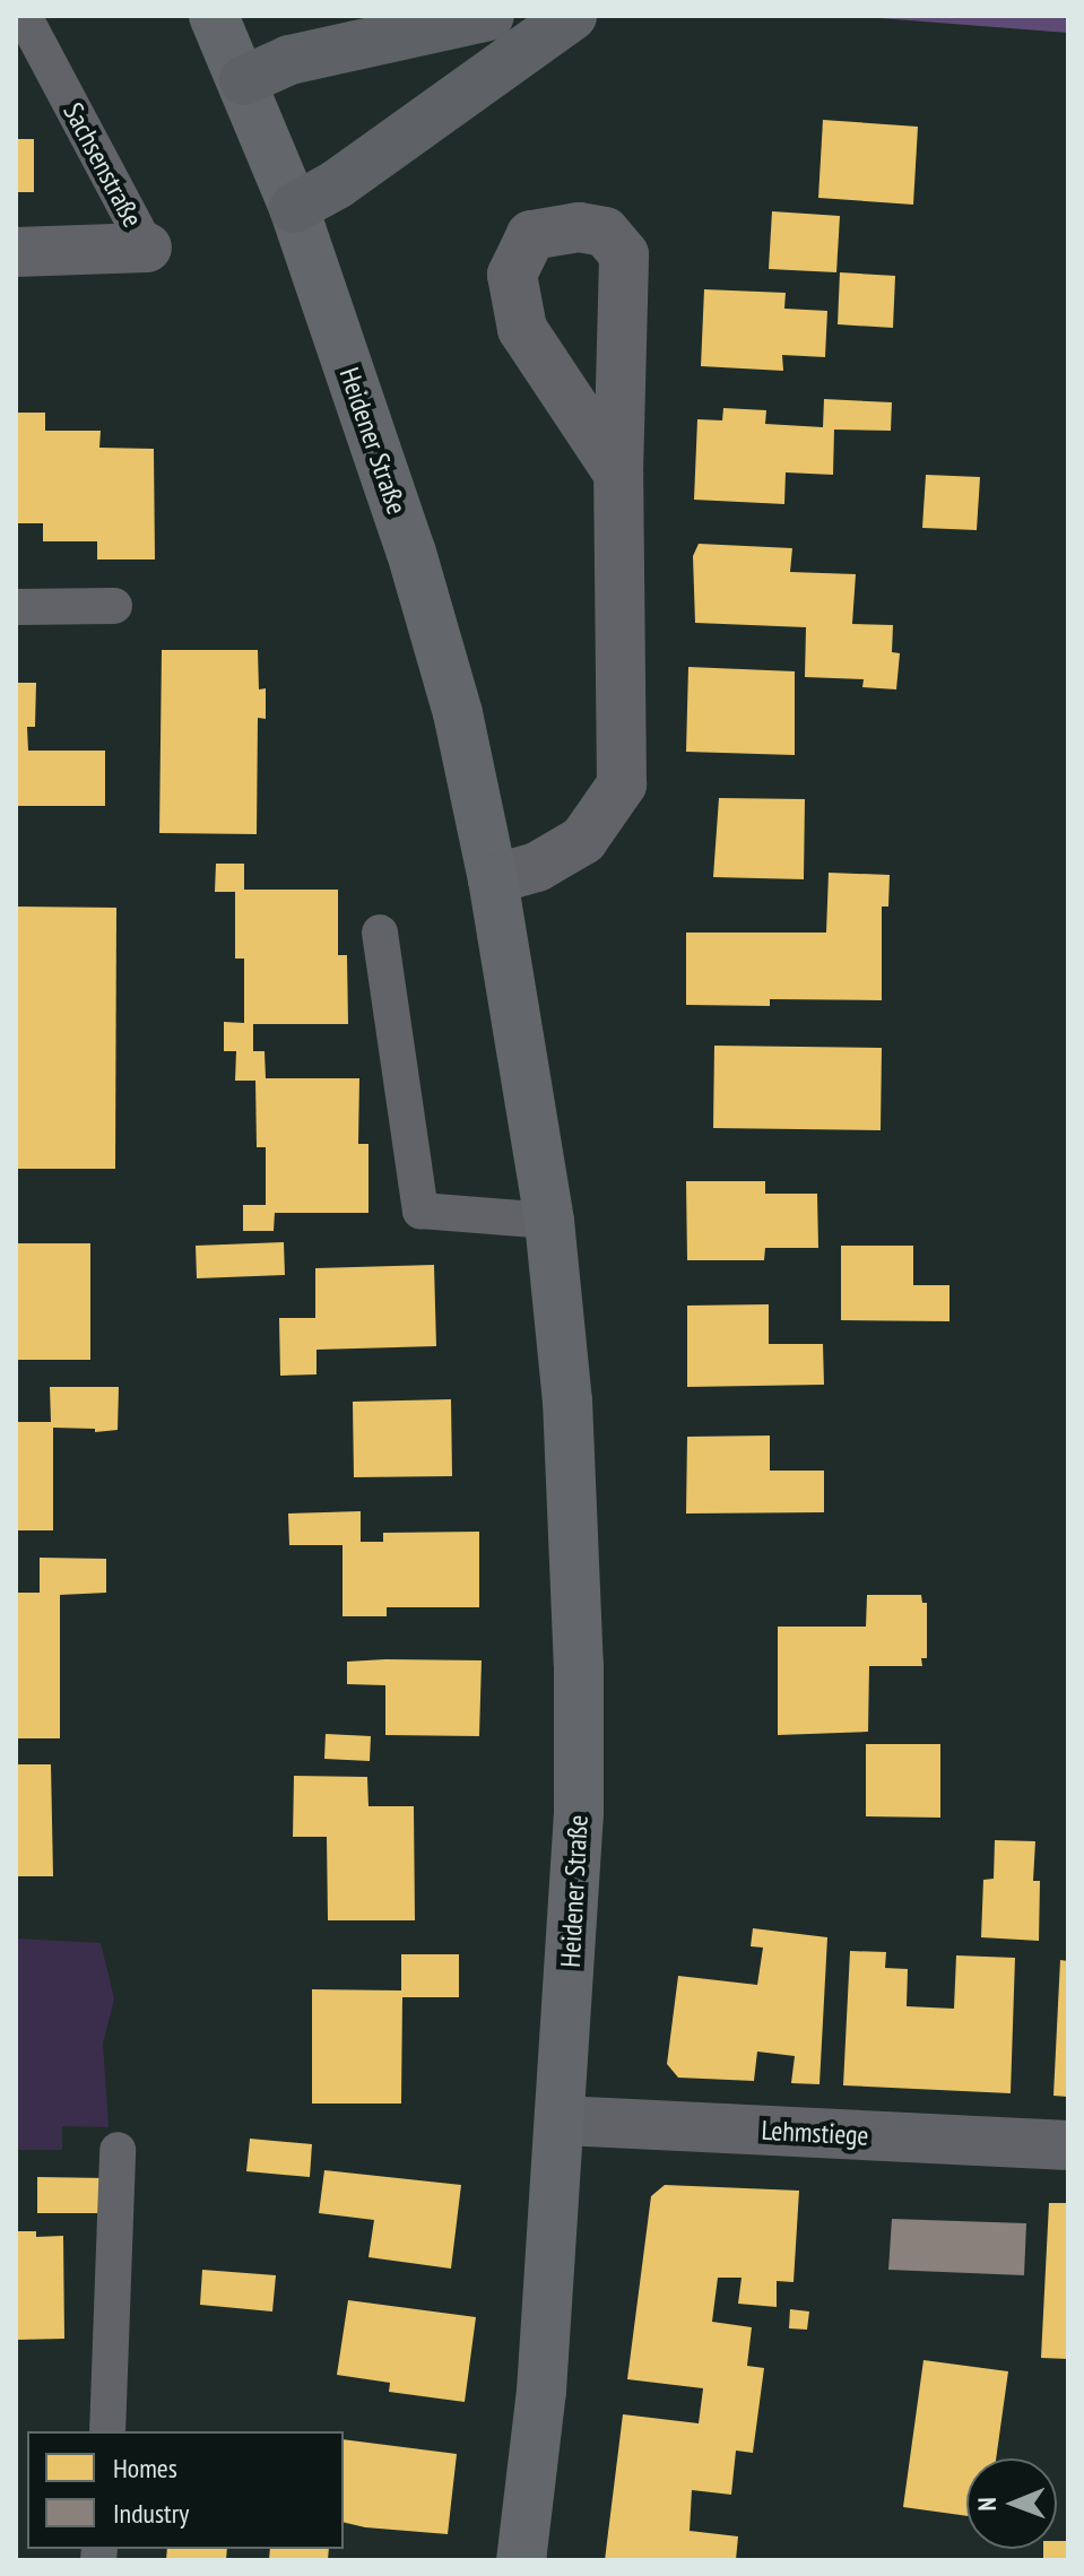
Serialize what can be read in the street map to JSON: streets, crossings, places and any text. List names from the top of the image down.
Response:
{
  "streets": {
    "main road": ["Heidener Straße"],
    "street": ["Sachsenstraße", "Lehmstiege"]
  },
  "crossings": [
    ["Heidener Straße", "Lehmstiege"]
  ],
  "legend": ["Homes", "Industry"],
  "north": "left"
}
